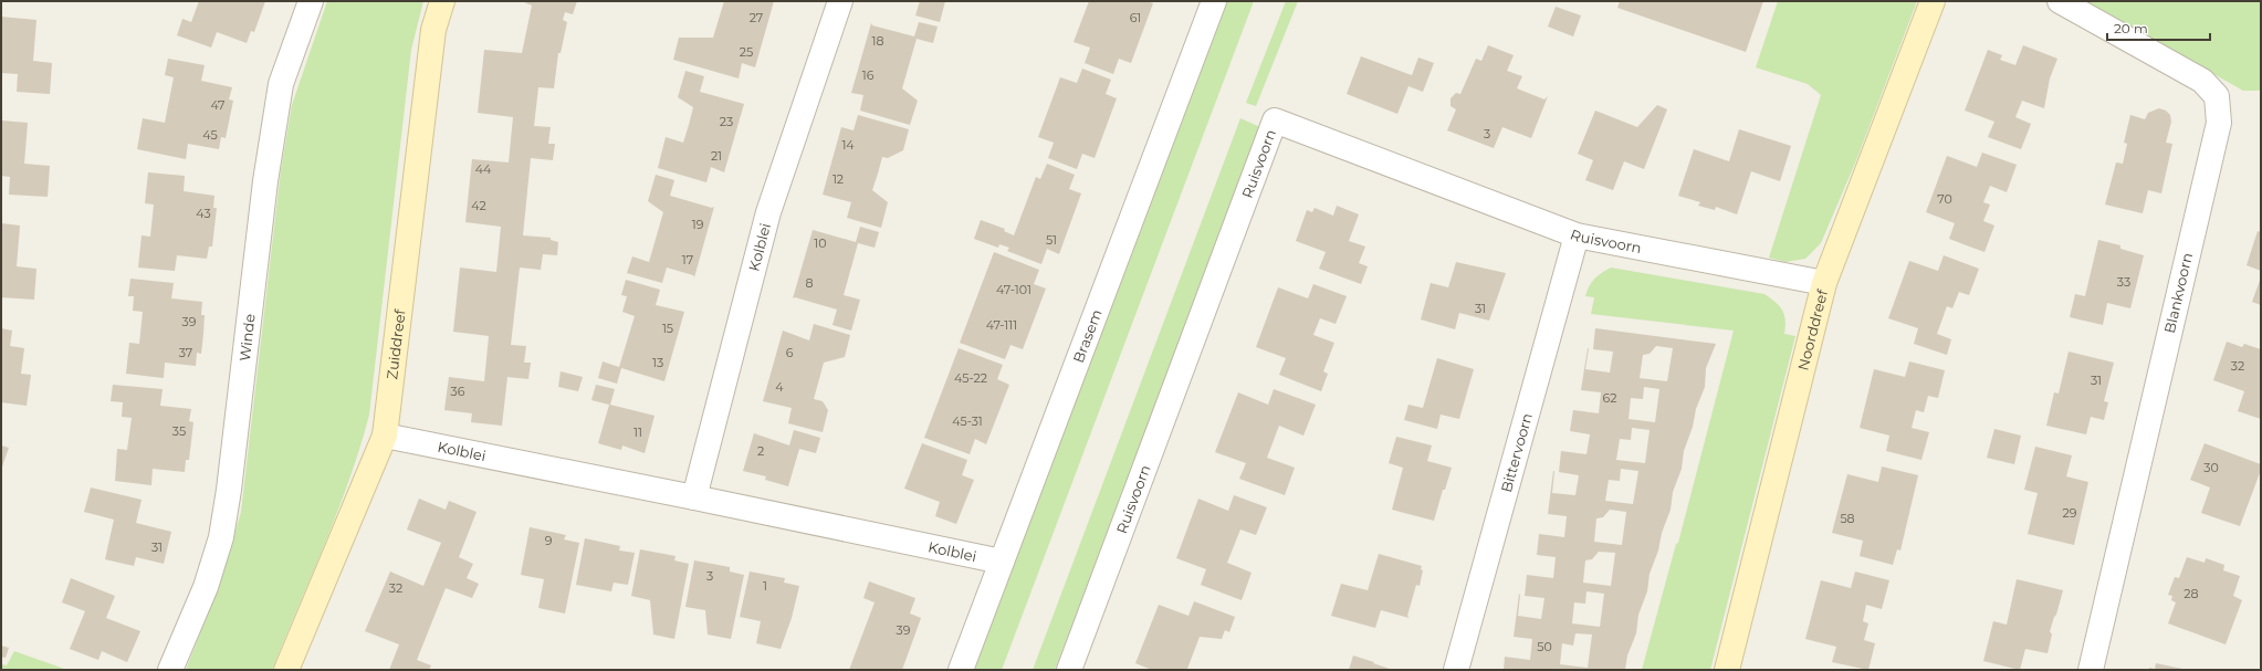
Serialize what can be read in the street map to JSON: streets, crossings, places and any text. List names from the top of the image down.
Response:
{
  "streets": {
    "street": [
      "Ruisvoorn",
      "Kolblei",
      "Blankvoorn",
      "Noorddreef",
      "Brasem",
      "Winde",
      "Zuiddreef",
      "Bittervoorn"
    ]
  },
  "crossings": [
    ["Ruisvoorn", "Noorddreef"],
    ["Ruisvoorn", "Bittervoorn"],
    ["Kolblei", "Brasem"],
    ["Kolblei", "Zuiddreef"]
  ],
  "house_numbers": [
    "27",
    "61",
    "18",
    "25",
    "16",
    "47",
    "23",
    "3",
    "45",
    "14",
    "21",
    "44",
    "12",
    "70",
    "42",
    "43",
    "19",
    "51",
    "10",
    "17",
    "33",
    "8",
    "47-101",
    "31",
    "39",
    "47-111",
    "15",
    "37",
    "6",
    "13",
    "32",
    "45-22",
    "31",
    "4",
    "36",
    "62",
    "45-31",
    "35",
    "11",
    "2",
    "30",
    "29",
    "58",
    "9",
    "31",
    "3",
    "1",
    "32",
    "28",
    "39",
    "50"
  ],
  "scale_bar": "20 m"
}
